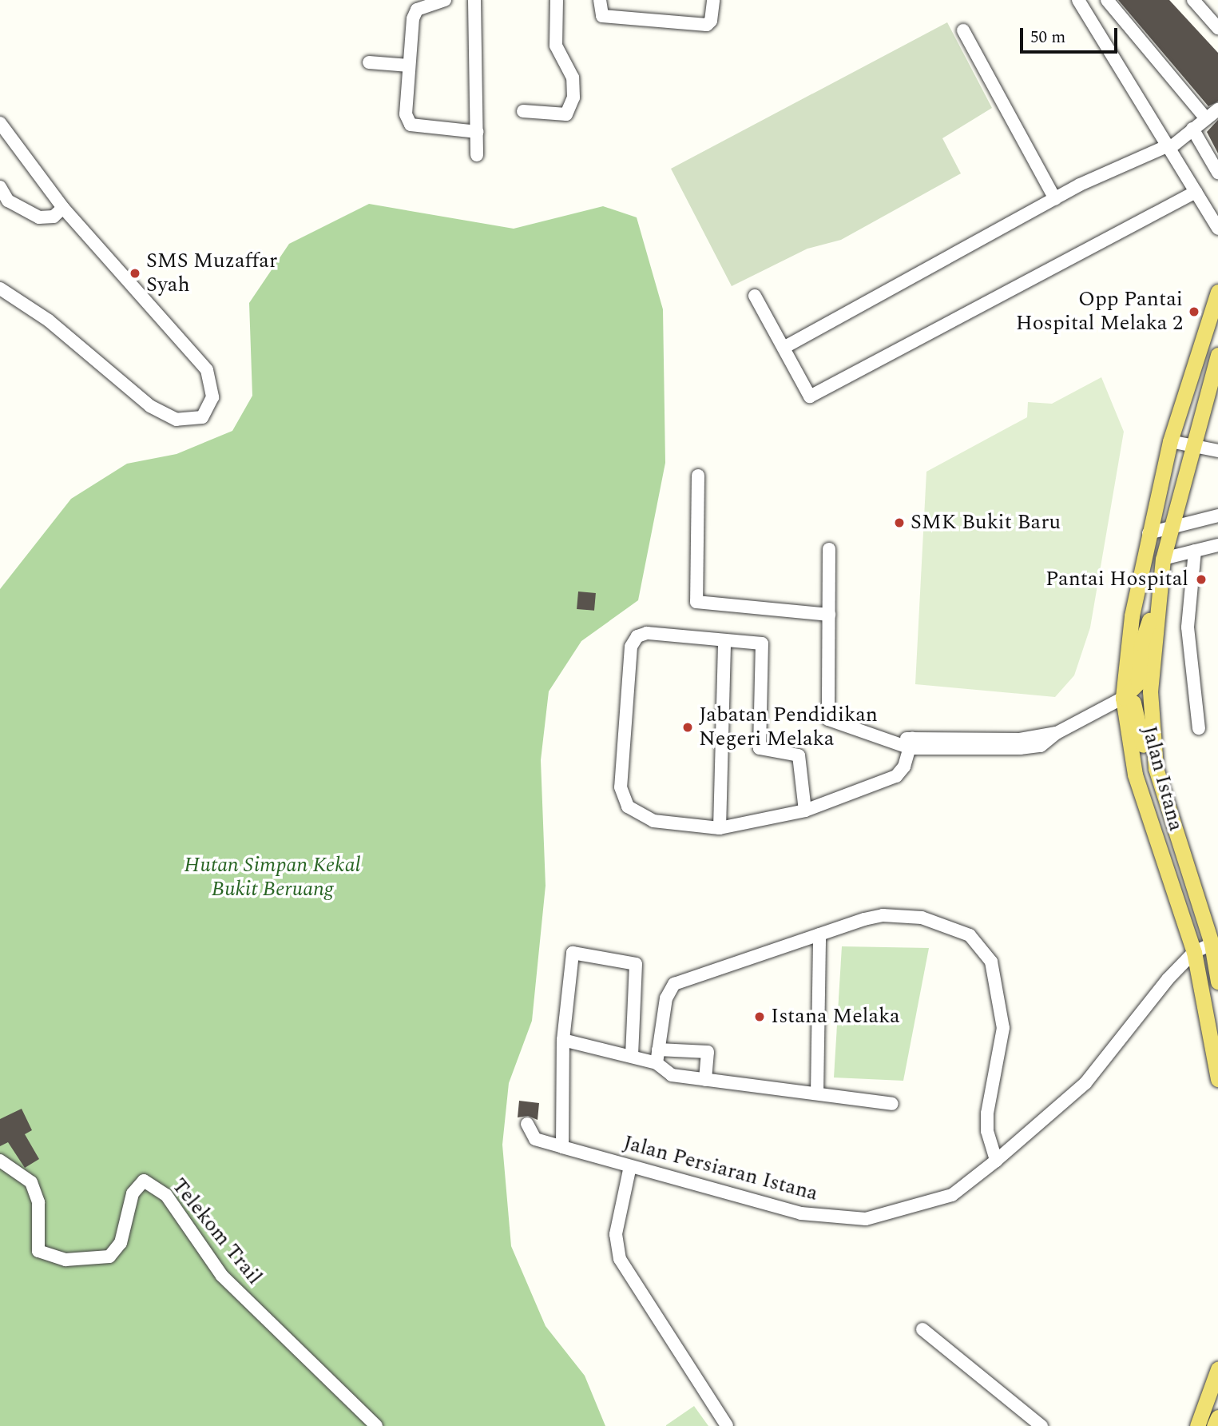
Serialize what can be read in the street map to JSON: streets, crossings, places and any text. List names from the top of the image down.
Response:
{
  "streets": {
    "main road": ["Jalan Istana"],
    "street": ["Jalan Persiaran Istana", "Telekom Trail"]
  },
  "crossings": [
    ["Jalan Istana", "Jalan Persiaran Istana"]
  ],
  "parks": ["Hutan Simpan Kekal Bukit Beruang"],
  "places": [
    "SMS Muzaffar Syah",
    "Opp Pantai Hospital Melaka 2",
    "SMK Bukit Baru",
    "Pantai Hospital",
    "Jabatan Pendidikan Negeri Melaka",
    "Istana Melaka"
  ],
  "scale_bar": "50 m"
}
